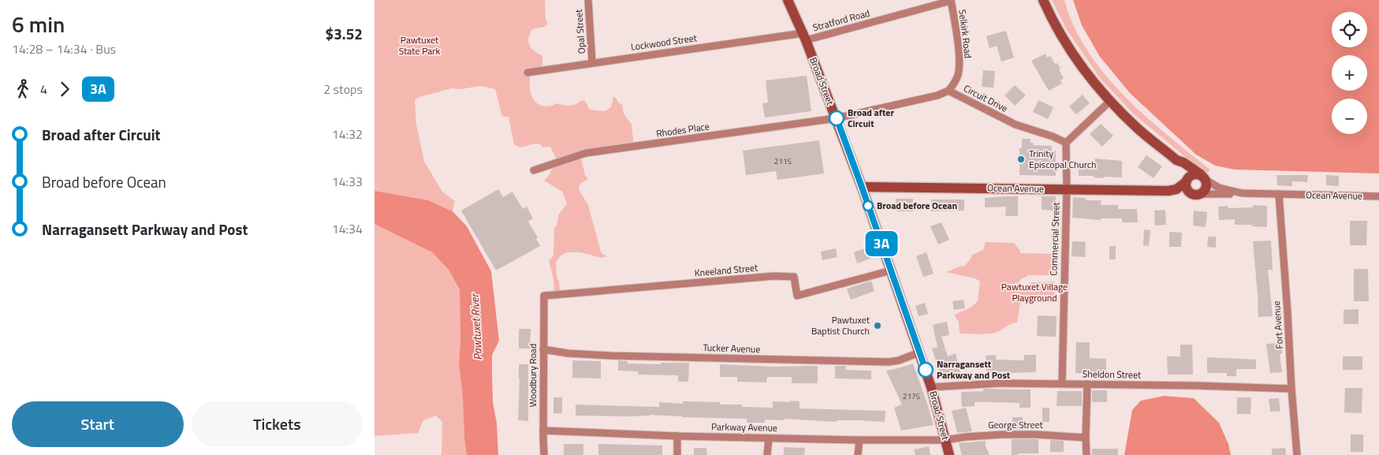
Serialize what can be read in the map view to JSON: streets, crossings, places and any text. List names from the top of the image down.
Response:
{
  "streets": {
    "street": [
      "Stratford Road",
      "Opal Street",
      "Selkirk Road",
      "Lockwood Street",
      "Broad Street",
      "Circuit Drive",
      "Rhodes Place",
      "Ocean Avenue",
      "Commercial Street",
      "Kneeland Street",
      "Fort Avenue",
      "Tucker Avenue",
      "Sheldon Street",
      "Woodbury Road",
      "George Street",
      "Parkway Avenue"
    ]
  },
  "crossings": [
    ["Stratford Road", "Selkirk Road"],
    ["Stratford Road", "Lockwood Street"],
    ["Stratford Road", "Broad Street"],
    ["Opal Street", "Lockwood Street"],
    ["Selkirk Road", "Circuit Drive"],
    ["Lockwood Street", "Broad Street"],
    ["Broad Street", "Circuit Drive"],
    ["Broad Street", "Rhodes Place"],
    ["Broad Street", "Ocean Avenue"],
    ["Broad Street", "Kneeland Street"],
    ["Broad Street", "Tucker Avenue"],
    ["Broad Street", "Sheldon Street"],
    ["Broad Street", "George Street"],
    ["Broad Street", "Parkway Avenue"],
    ["Circuit Drive", "Rhodes Place"],
    ["Circuit Drive", "Commercial Street"],
    ["Ocean Avenue", "Commercial Street"],
    ["Ocean Avenue", "Fort Avenue"],
    ["Commercial Street", "Sheldon Street"],
    ["Kneeland Street", "Woodbury Road"],
    ["Fort Avenue", "Sheldon Street"],
    ["Tucker Avenue", "Woodbury Road"],
    ["Woodbury Road", "Parkway Avenue"],
    ["George Street", "Parkway Avenue"]
  ],
  "water": ["Pawtuxet River"],
  "parks": ["Pawtuxet State Park", "Pawtuxet Village Playground"],
  "places": [
    "Broad after Circuit",
    "Trinity Episcopal Church",
    "Broad before Ocean",
    "Pawtuxet Baptist Church",
    "Narragansett Parkway and Post"
  ],
  "lines": ["bus line 3A"],
  "house_numbers": ["2115", "2175"],
  "page": {
    "heading": ["6 min", "14:28 – 14:34 · Bus", "$3.52"],
    "on_map": "3A",
    "map_buttons": ["+", "−"],
    "legs": ["4", "3A", "2 stops"],
    "list": [
      {
        "name": "Broad after Circuit",
        "value": "14:32"
      },
      {
        "name": "Broad before Ocean",
        "value": "14:33"
      },
      {
        "name": "Narragansett Parkway and Post",
        "value": "14:34"
      }
    ],
    "buttons": ["Start", "Tickets"]
  }
}
